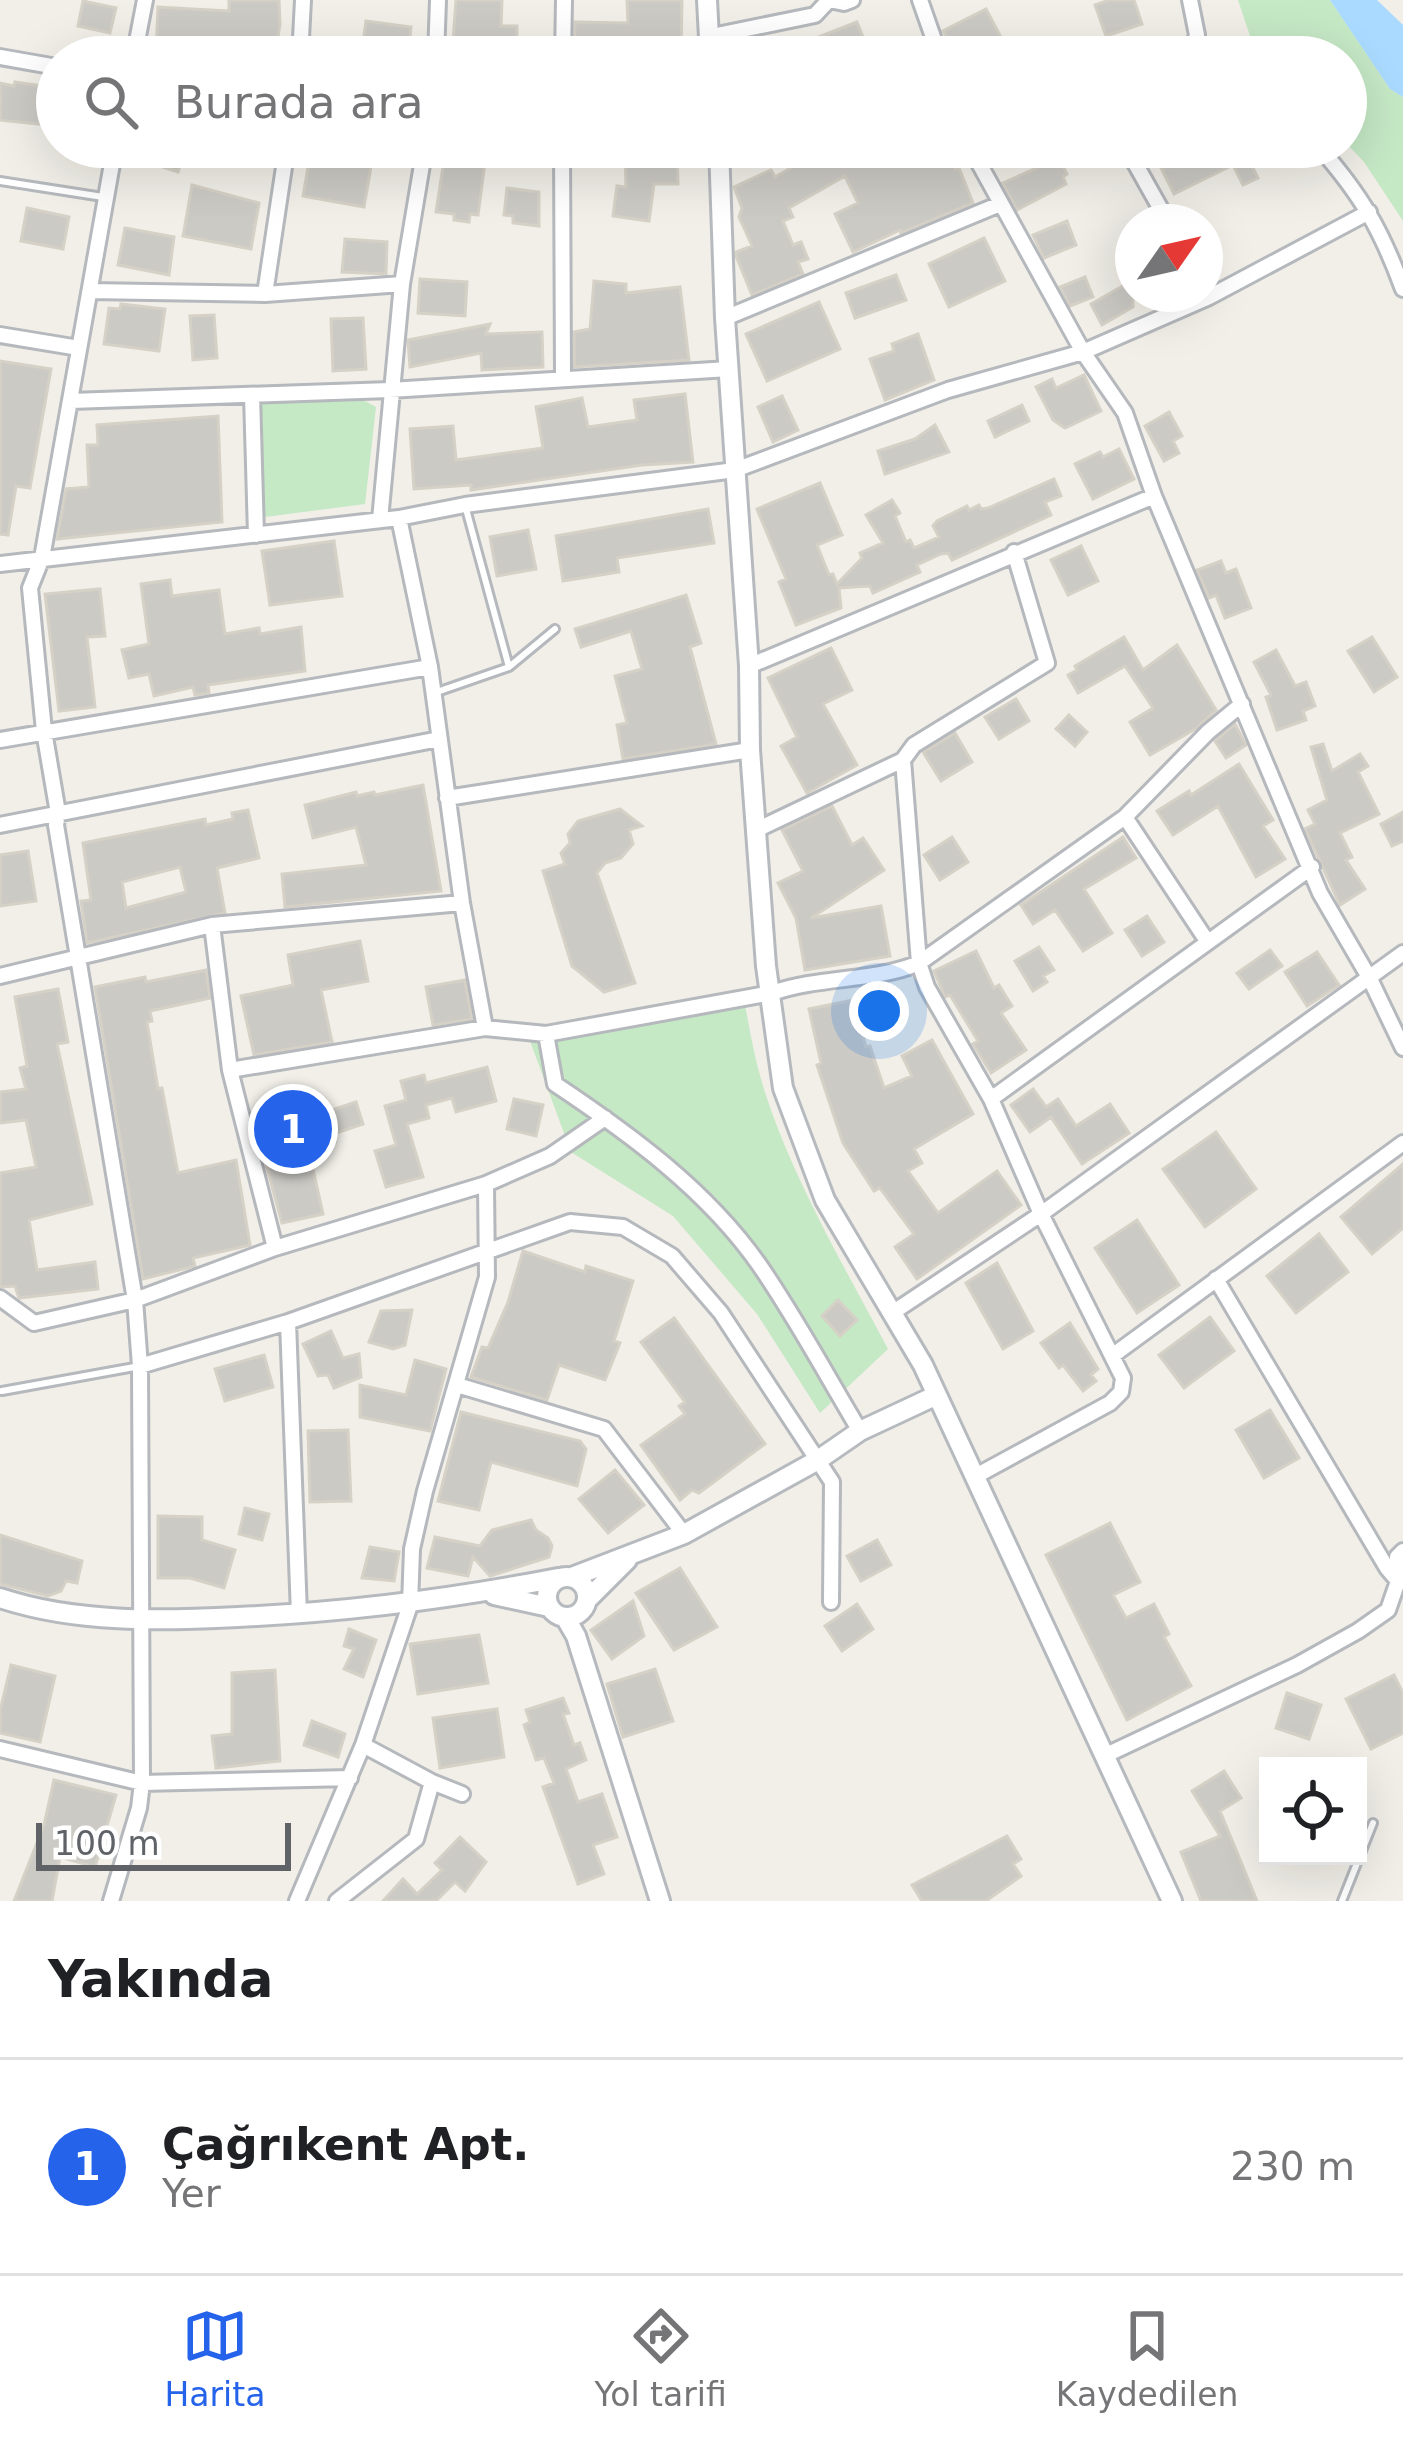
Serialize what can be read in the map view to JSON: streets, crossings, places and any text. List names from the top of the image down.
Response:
{
  "scale_bar": "100 m",
  "north": "top right",
  "page": {
    "search": "Burada ara",
    "pins": "1",
    "scale": "100 m",
    "heading": "Yakında",
    "list": [
      {
        "mark": "1",
        "name": "Çağrıkent Apt.",
        "note": "Yer",
        "value": "230 m"
      }
    ],
    "nav": ["Harita", "Yol tarifi", "Kaydedilen"]
  }
}
